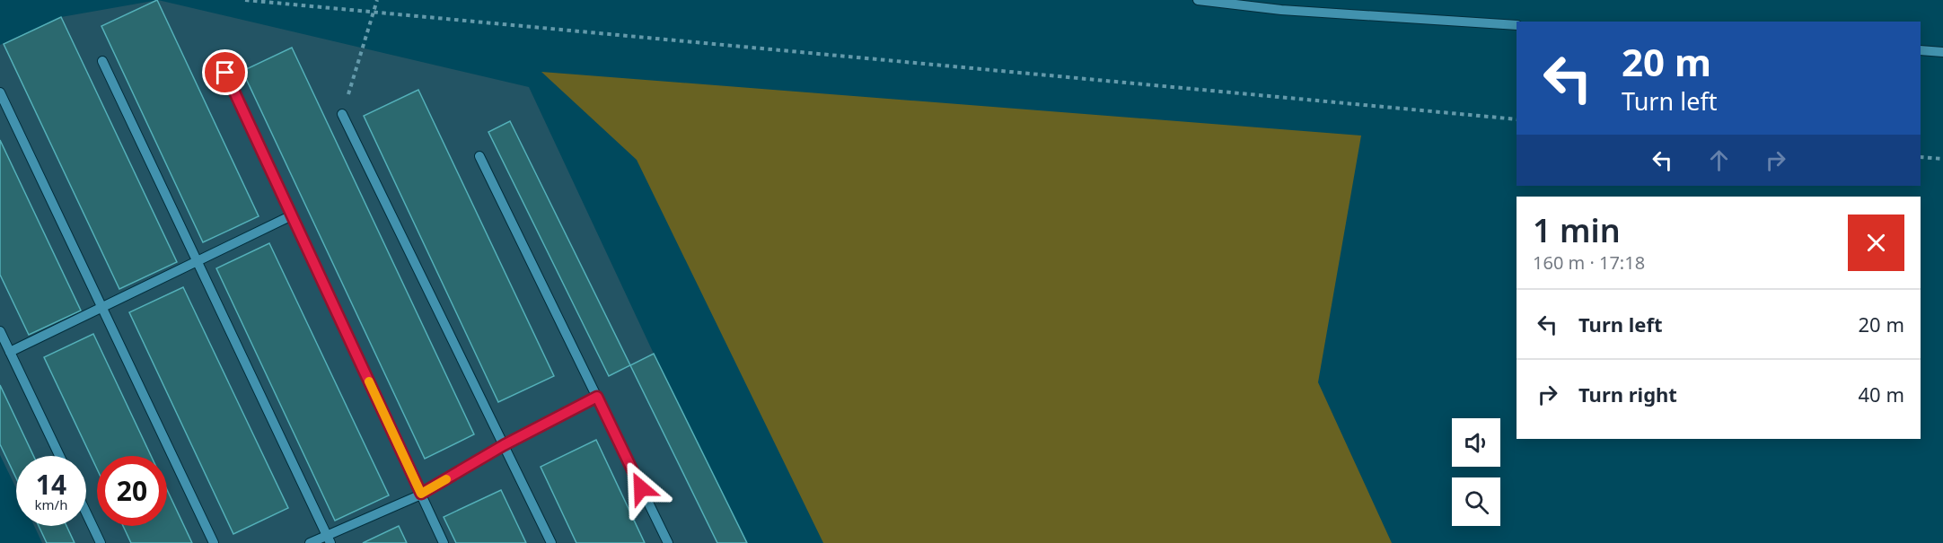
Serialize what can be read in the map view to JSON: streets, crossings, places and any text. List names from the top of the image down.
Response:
{
  "page": {
    "turn": ["20 m", "Turn left"],
    "heading": ["1 min", "160 m · 17:18"],
    "list": [
      {
        "name": "Turn left",
        "value": "20 m"
      },
      {
        "name": "Turn right",
        "value": "40 m"
      }
    ],
    "speed": "14 km/h",
    "limit": "20"
  }
}
